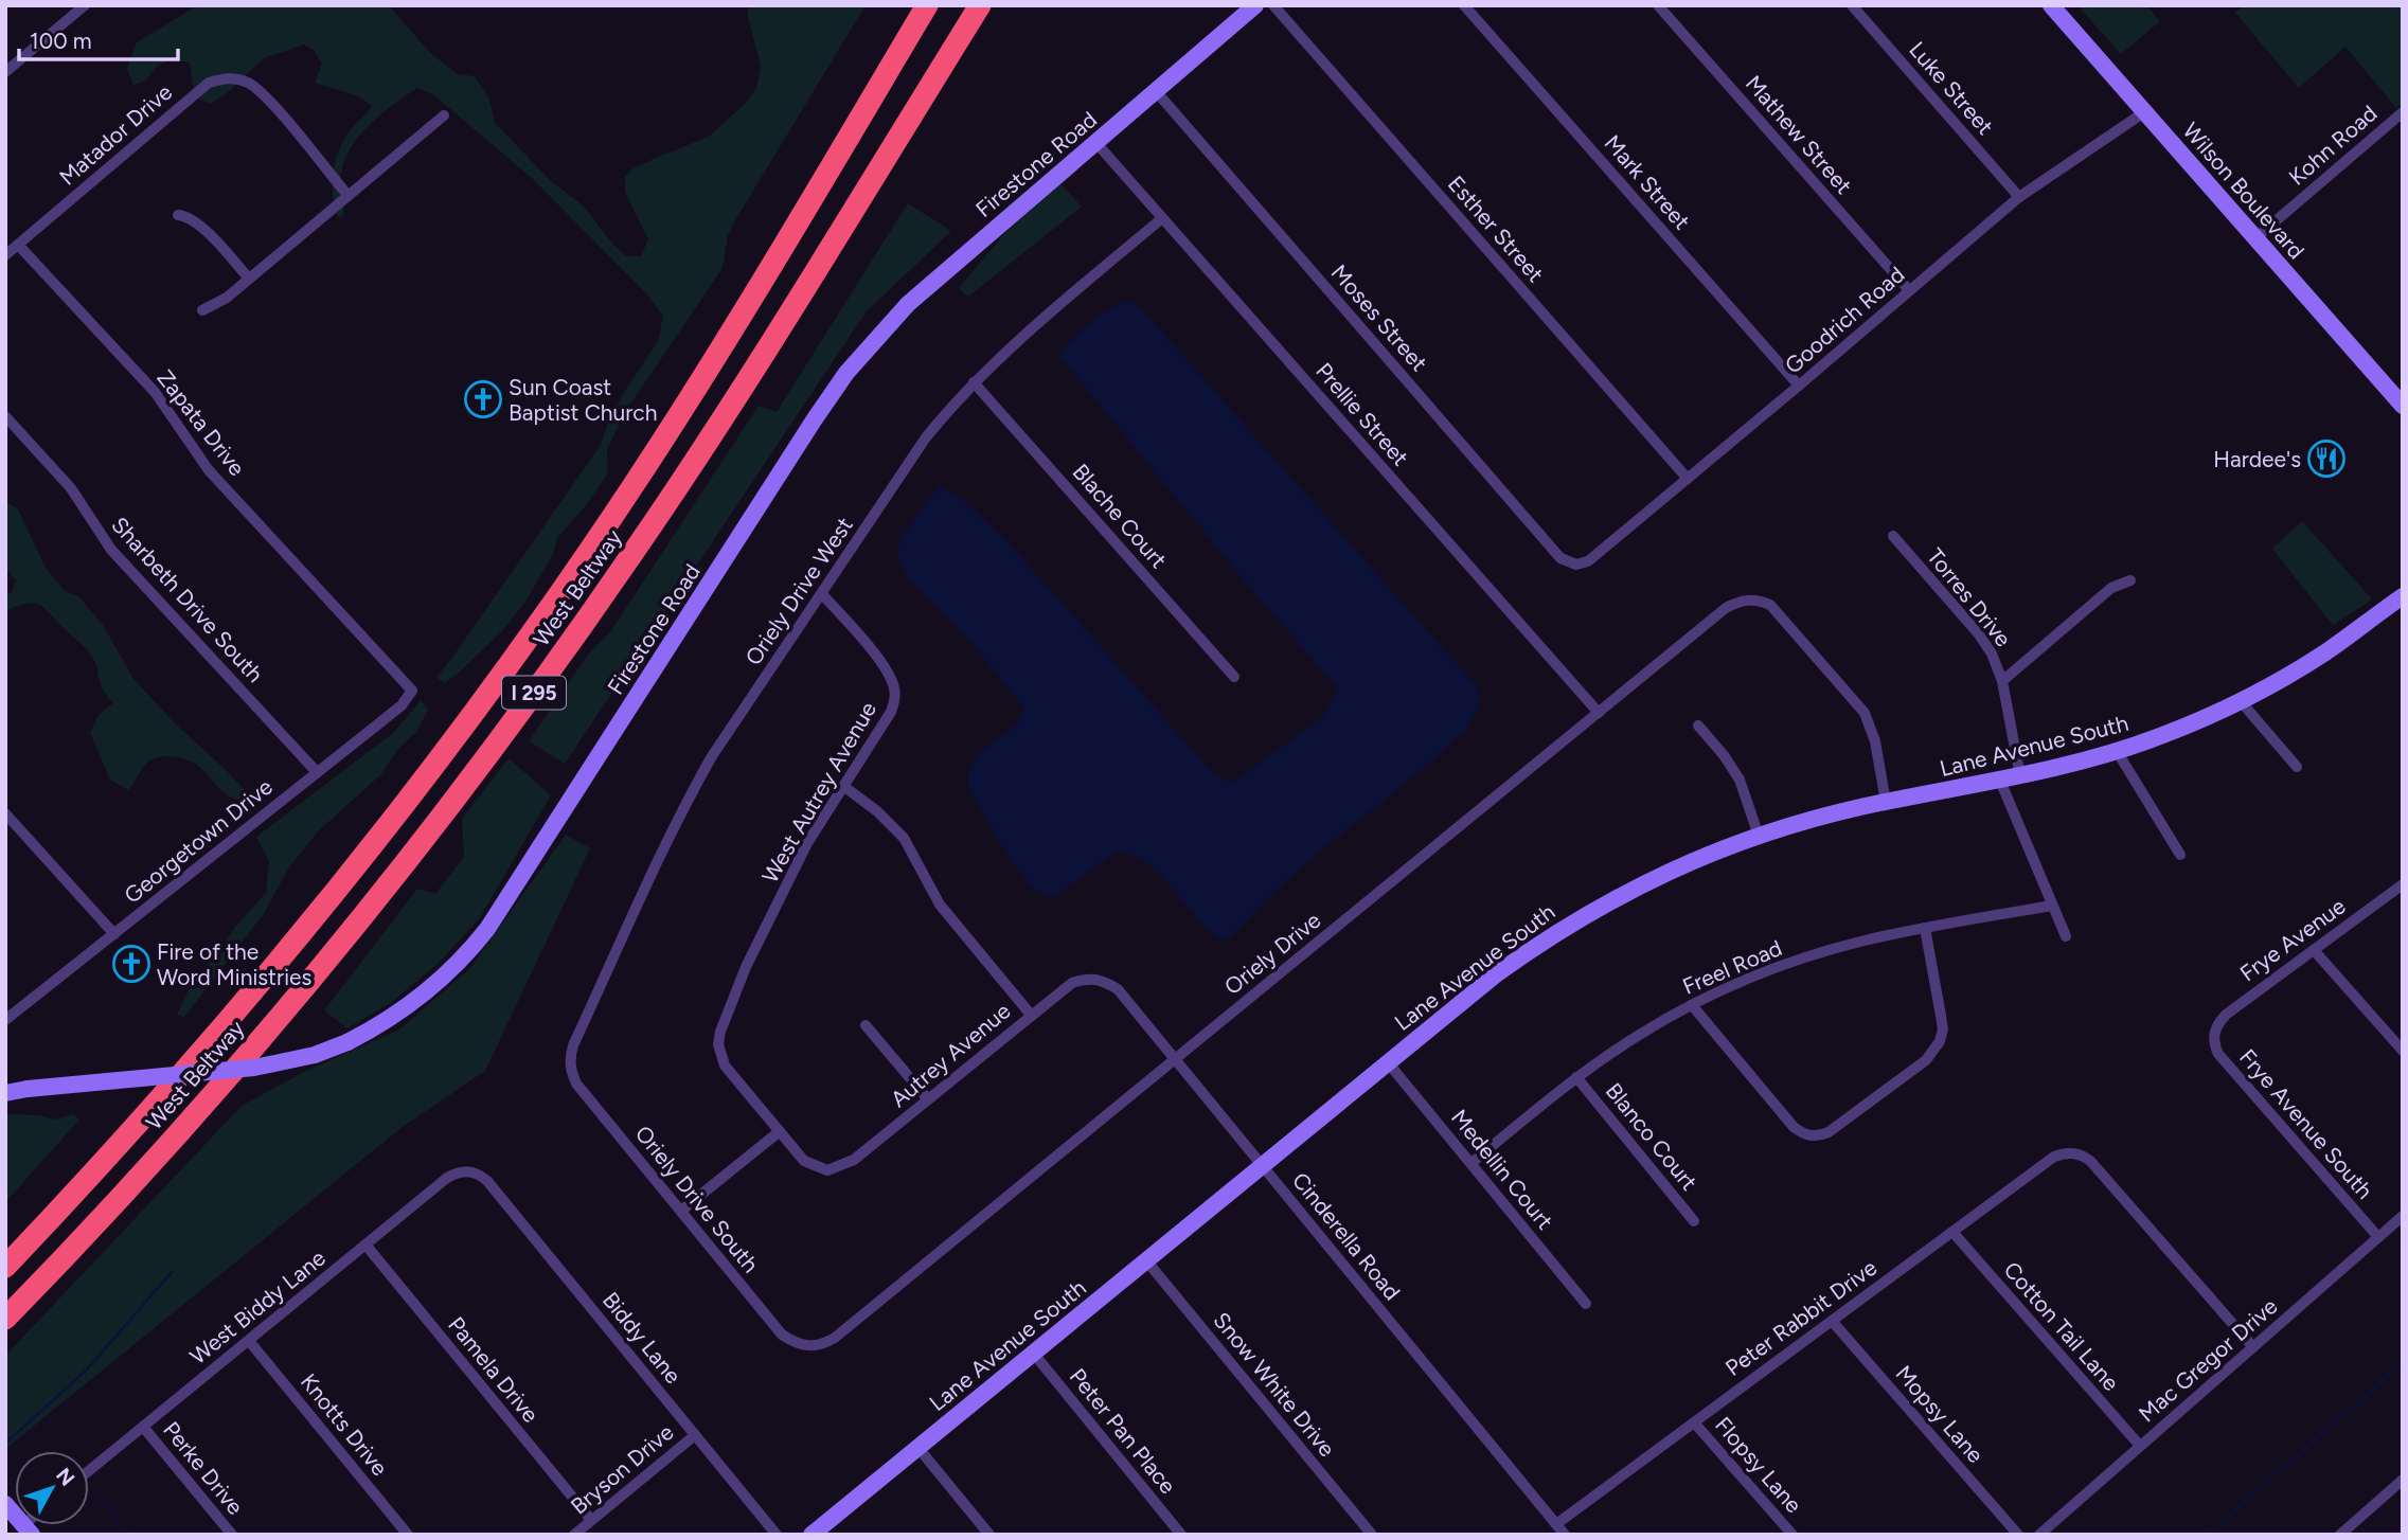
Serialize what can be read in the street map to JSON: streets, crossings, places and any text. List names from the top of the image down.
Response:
{
  "streets": {
    "highway": ["West Beltway", "I 295"],
    "street": [
      "Luke Street",
      "Matador Drive",
      "Mathew Street",
      "Kohn Road",
      "Firestone Road",
      "Mark Street",
      "Wilson Boulevard",
      "Esther Street",
      "Moses Street",
      "Goodrich Road",
      "Prellie Street",
      "Zapata Drive",
      "Blache Court",
      "Oriely Drive West",
      "Torres Drive",
      "Sharbeth Drive South",
      "Lane Avenue South",
      "West Autrey Avenue",
      "Georgetown Drive",
      "Frye Avenue",
      "Oriely Drive",
      "Freel Road",
      "Autrey Avenue",
      "Frye Avenue South",
      "Blanco Court",
      "Medellin Court",
      "Oriely Drive South",
      "Cinderella Road",
      "West Biddy Lane",
      "Peter Rabbit Drive",
      "Cotton Tail Lane",
      "Biddy Lane",
      "Mac Gregor Drive",
      "Pamela Drive",
      "Snow White Drive",
      "Mopsy Lane",
      "Knotts Drive",
      "Peter Pan Place",
      "Flopsy Lane",
      "Perke Drive",
      "Bryson Drive"
    ]
  },
  "crossings": [
    ["Luke Street", "Goodrich Road"],
    ["Matador Drive", "Zapata Drive"],
    ["Mathew Street", "Goodrich Road"],
    ["Kohn Road", "Wilson Boulevard"],
    ["Firestone Road", "Moses Street"],
    ["Firestone Road", "Prellie Street"],
    ["Mark Street", "Goodrich Road"],
    ["Wilson Boulevard", "Goodrich Road"],
    ["Esther Street", "Goodrich Road"],
    ["Moses Street", "Goodrich Road"],
    ["Prellie Street", "Oriely Drive West"],
    ["Prellie Street", "Oriely Drive"],
    ["Zapata Drive", "Georgetown Drive"],
    ["Blache Court", "Oriely Drive West"],
    ["Oriely Drive West", "West Autrey Avenue"],
    ["Oriely Drive West", "Oriely Drive South"],
    ["Torres Drive", "Lane Avenue South"],
    ["Sharbeth Drive South", "Georgetown Drive"],
    ["Lane Avenue South", "Oriely Drive"],
    ["Lane Avenue South", "Medellin Court"],
    ["Lane Avenue South", "Cinderella Road"],
    ["Lane Avenue South", "Snow White Drive"],
    ["Lane Avenue South", "Peter Pan Place"],
    ["West Autrey Avenue", "Autrey Avenue"],
    ["Frye Avenue", "Frye Avenue South"],
    ["Oriely Drive", "Oriely Drive South"],
    ["Oriely Drive", "Cinderella Road"],
    ["Freel Road", "Blanco Court"],
    ["Freel Road", "Medellin Court"],
    ["Autrey Avenue", "Cinderella Road"],
    ["Frye Avenue South", "Mac Gregor Drive"],
    ["Cinderella Road", "Peter Rabbit Drive"],
    ["West Biddy Lane", "Biddy Lane"],
    ["West Biddy Lane", "Pamela Drive"],
    ["West Biddy Lane", "Knotts Drive"],
    ["West Biddy Lane", "Perke Drive"],
    ["Peter Rabbit Drive", "Cotton Tail Lane"],
    ["Peter Rabbit Drive", "Mac Gregor Drive"],
    ["Peter Rabbit Drive", "Mopsy Lane"],
    ["Peter Rabbit Drive", "Flopsy Lane"],
    ["Cotton Tail Lane", "Mac Gregor Drive"],
    ["Biddy Lane", "Bryson Drive"],
    ["Pamela Drive", "Bryson Drive"]
  ],
  "places": {
    "church": ["Sun Coast Baptist Church", "Fire of the Word Ministries"],
    "restaurant": ["Hardee's"]
  },
  "scale_bar": "100 m",
  "north": "top right"
}
